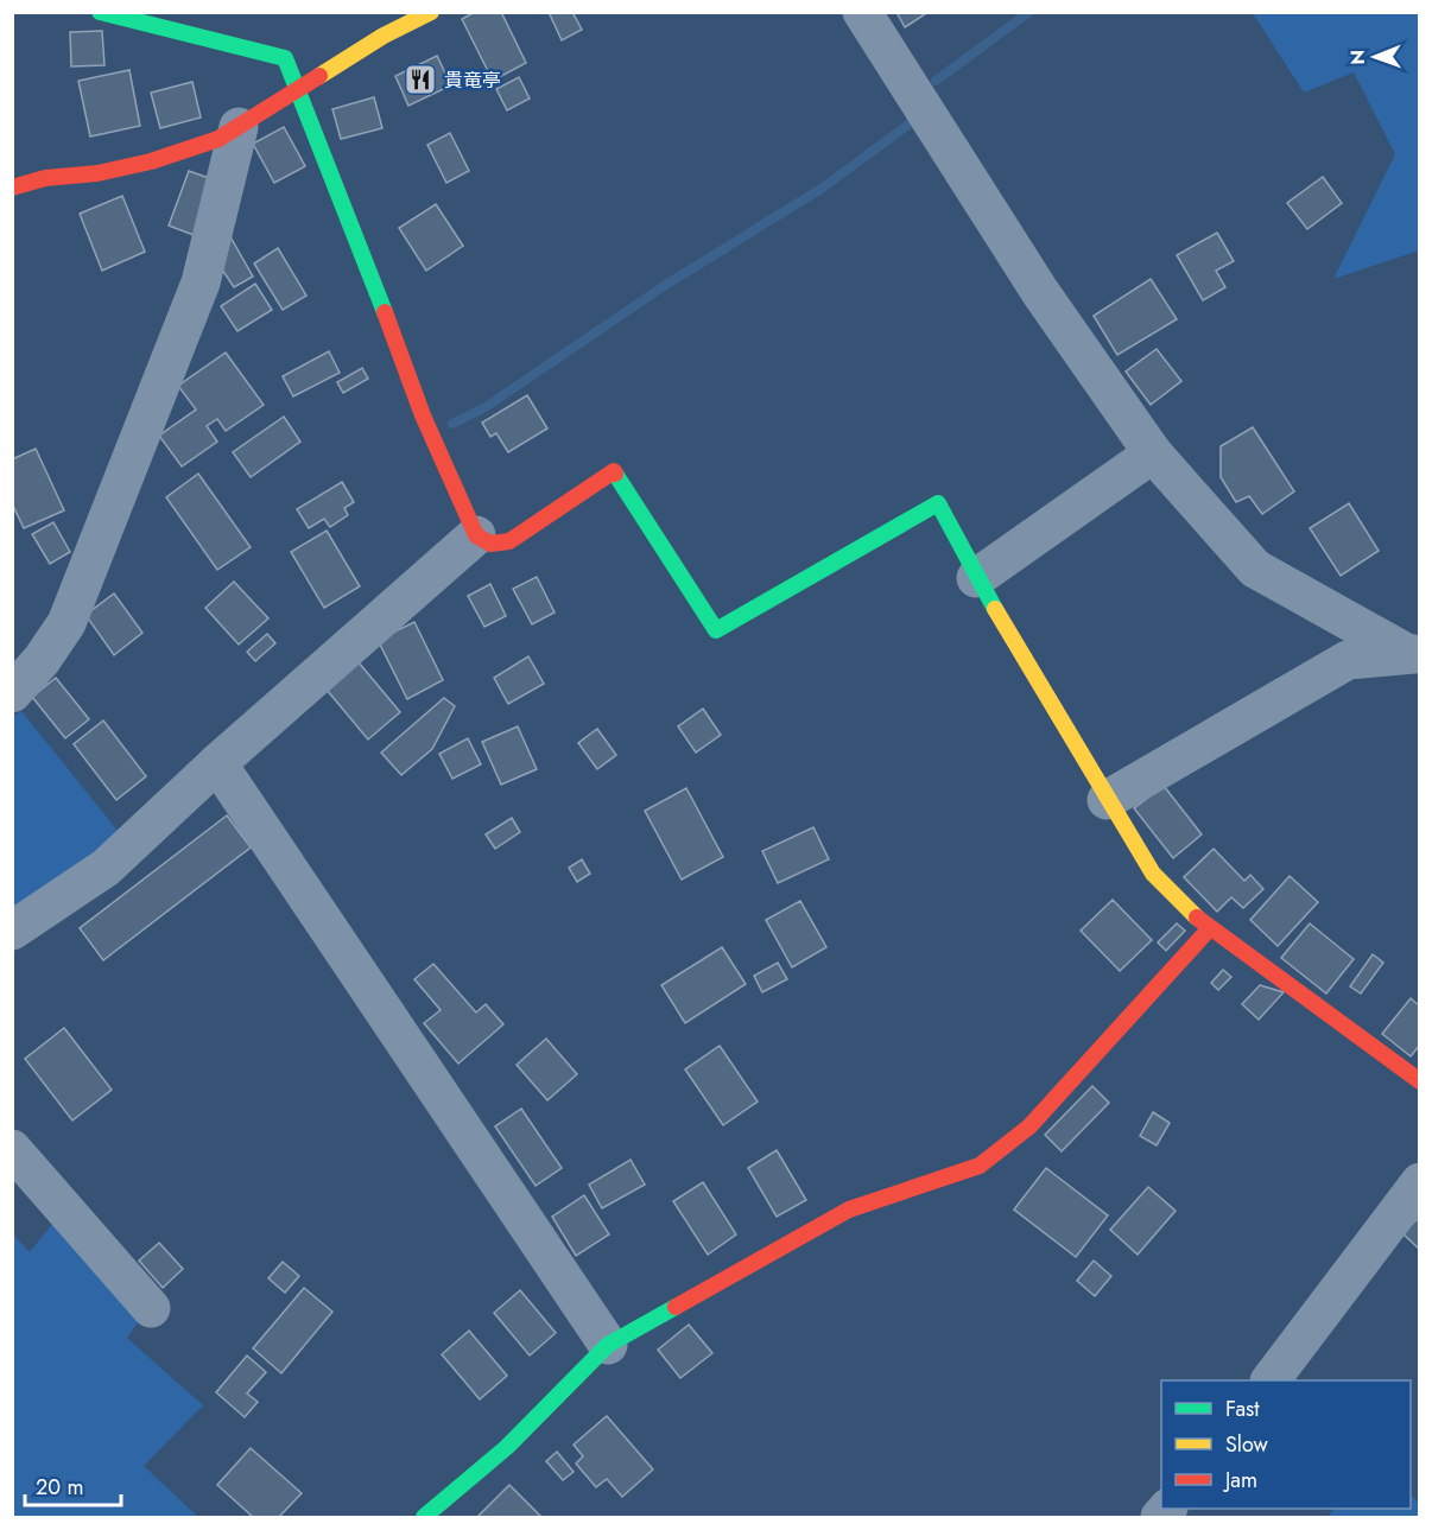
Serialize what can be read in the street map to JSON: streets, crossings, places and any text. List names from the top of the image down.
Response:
{
  "places": {
    "restaurant": ["貴竜亭"]
  },
  "legend": ["Fast", "Slow", "Jam"],
  "scale_bar": "20 m",
  "north": "left"
}
